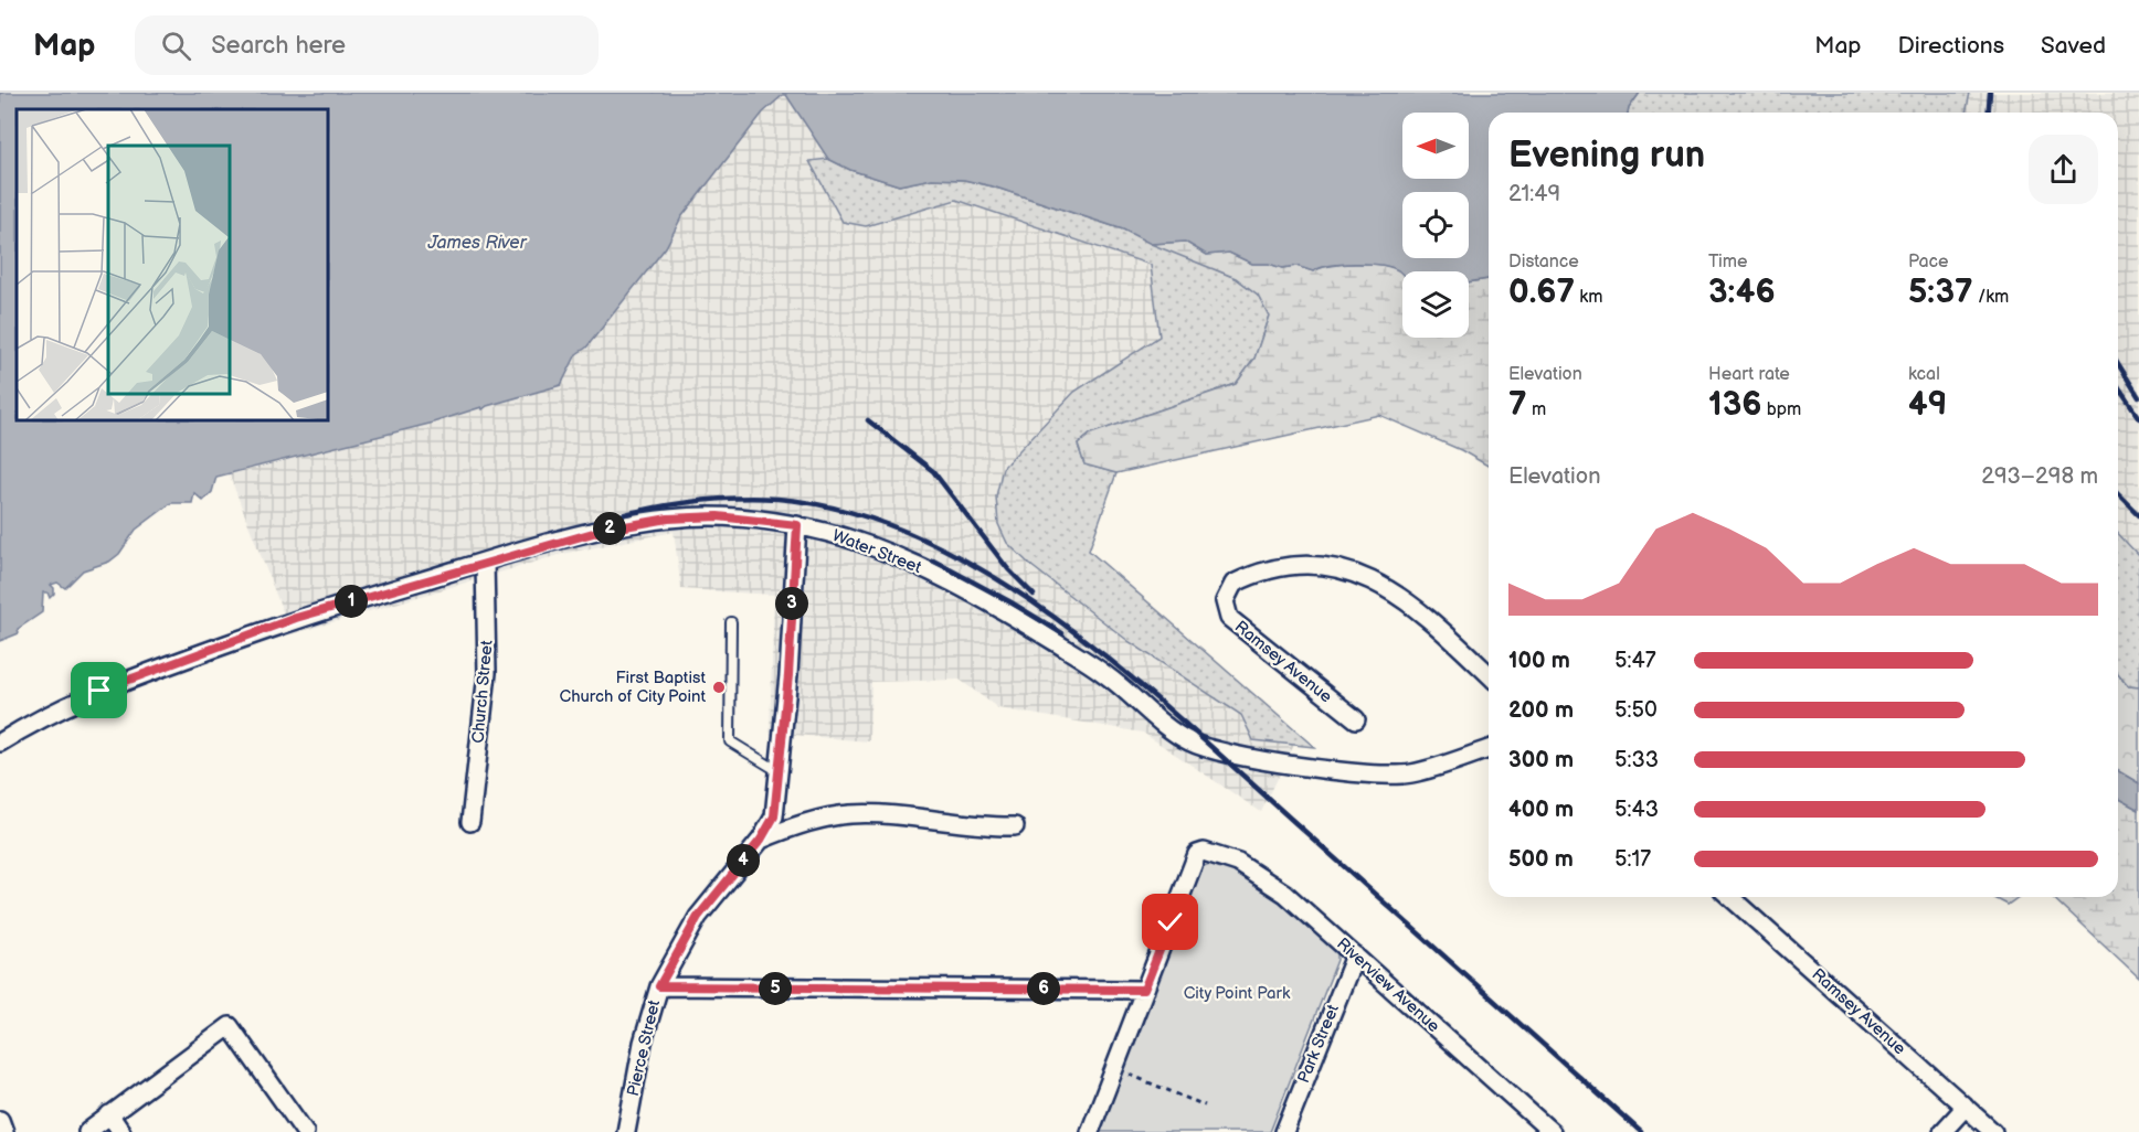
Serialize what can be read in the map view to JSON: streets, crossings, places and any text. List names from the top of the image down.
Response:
{
  "streets": {
    "street": [
      "Water Street",
      "Ramsey Avenue",
      "Church Street",
      "Riverview Avenue",
      "Park Street",
      "Pierce Street"
    ]
  },
  "crossings": [
    ["Water Street", "Church Street"],
    ["Water Street", "Pierce Street"],
    ["Riverview Avenue", "Park Street"]
  ],
  "water": ["James River"],
  "parks": ["City Point Park"],
  "places": ["First Baptist Church of City Point"],
  "north": "left",
  "page": {
    "header": "Map",
    "search": "Search here",
    "nav": ["Map", "Directions", "Saved"],
    "heading": ["Evening run", "21:49"],
    "stats": [
      ["Distance", "0.67 km"],
      ["Time", "3:46"],
      ["Pace", "5:37 /km"],
      ["Elevation", "7 m"],
      ["Heart rate", "136 bpm"],
      ["kcal", "49"]
    ],
    "chart": ["Elevation", "293–298 m"],
    "pins": [
      "2",
      "1",
      "3",
      "4",
      "5",
      "6"
    ],
    "list": [
      {
        "name": "100 m",
        "note": "5:47"
      },
      {
        "name": "200 m",
        "note": "5:50"
      },
      {
        "name": "300 m",
        "note": "5:33"
      },
      {
        "name": "400 m",
        "note": "5:43"
      },
      {
        "name": "500 m",
        "note": "5:17"
      }
    ]
  }
}
